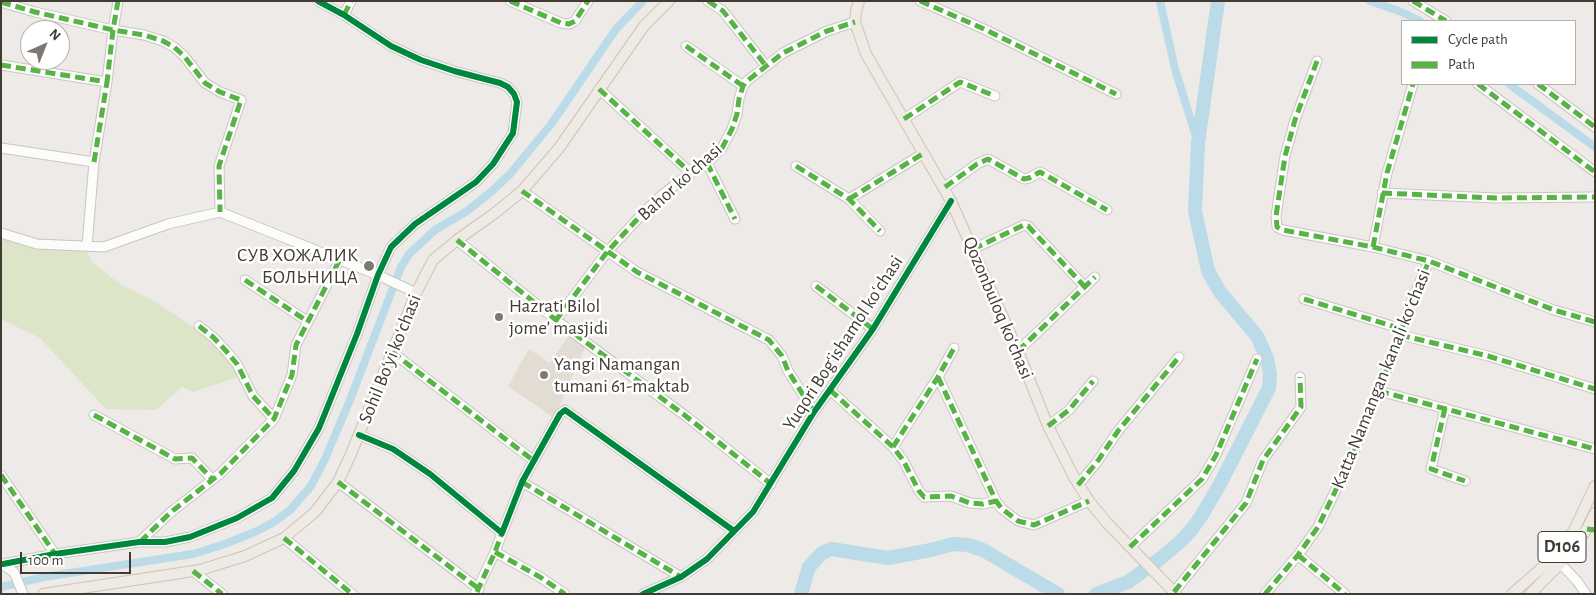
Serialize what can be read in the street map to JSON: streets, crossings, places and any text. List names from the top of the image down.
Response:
{
  "streets": {
    "main road": ["Qozonbuloq koʻchasi", "Sohil Boʻyi koʻchasi", "D106"],
    "street": ["Bahor koʻchasi", "Yuqori Bogʻishamol koʻchasi", "Katta Namangan kanali koʻchasi"]
  },
  "crossings": [
    ["Qozonbuloq koʻchasi", "Yuqori Bogʻishamol koʻchasi"]
  ],
  "places": ["СУВ ХОЖАЛИК БОЛЬНИЦА", "Hazrati Bilol jome’ masjidi", "Yangi Namangan tumani 61-maktab"],
  "legend": ["Cycle path", "Path"],
  "scale_bar": "100 m",
  "north": "top right"
}
